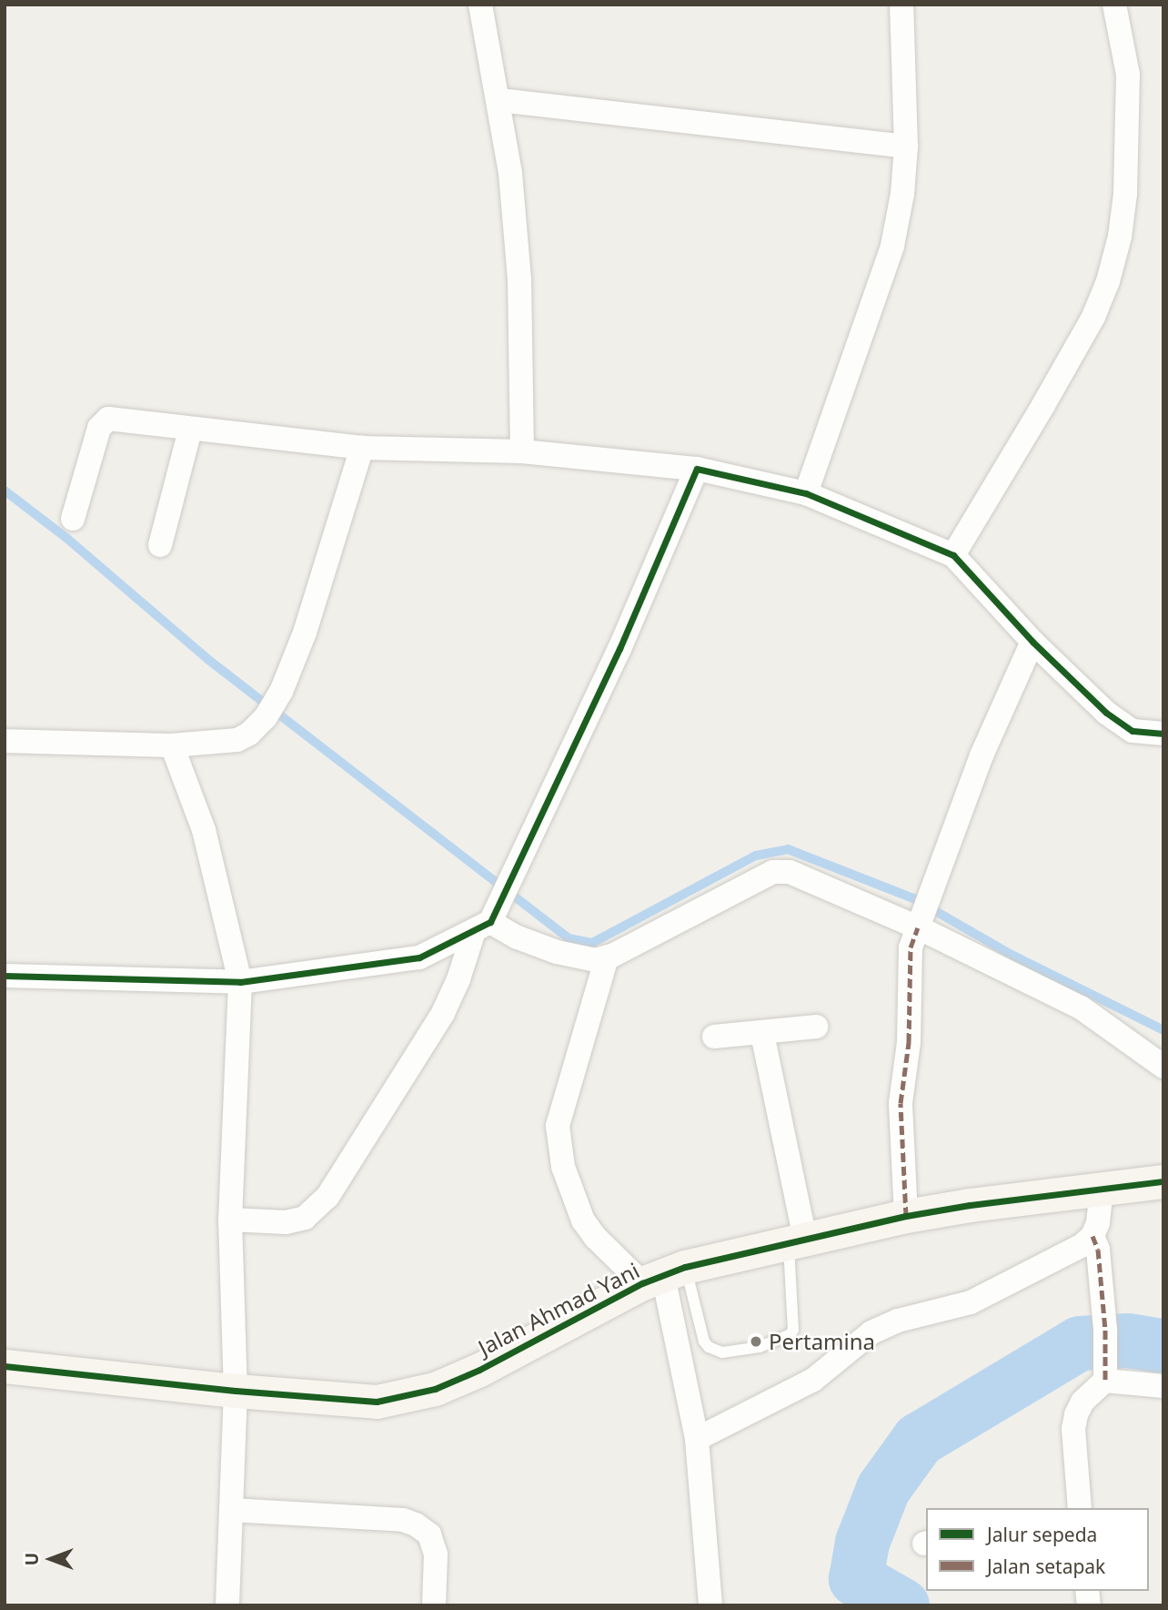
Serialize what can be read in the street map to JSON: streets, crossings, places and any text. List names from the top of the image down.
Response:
{
  "streets": {
    "street": ["Jalan Ahmad Yani"]
  },
  "places": ["Pertamina"],
  "legend": ["Jalur sepeda", "Jalan setapak"],
  "north": "left"
}
